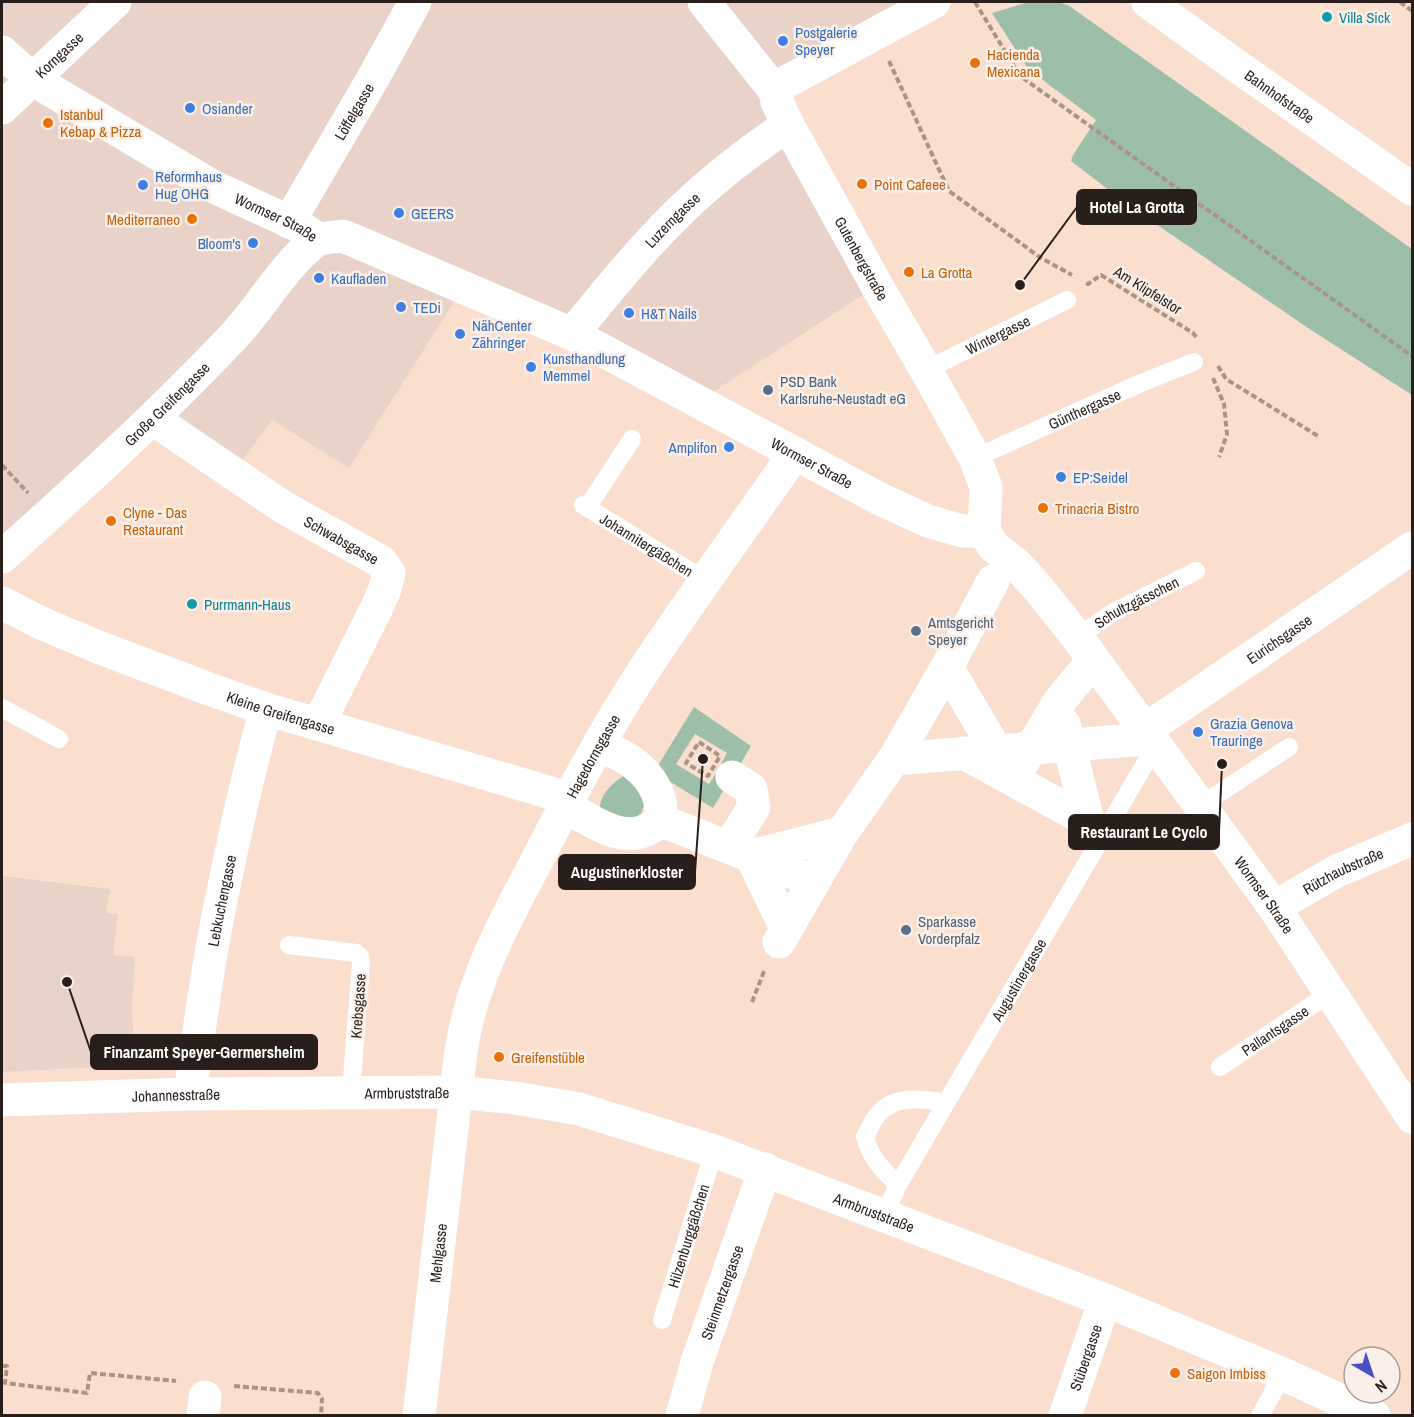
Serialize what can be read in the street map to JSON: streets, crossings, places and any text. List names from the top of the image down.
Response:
{
  "streets": {
    "street": [
      "Korngasse",
      "Bahnhofstraße",
      "Löffelgasse",
      "Wormser Straße",
      "Luzerngasse",
      "Gutenbergstraße",
      "Große Greifengasse",
      "Schwabsgasse",
      "Eurichsgasse",
      "Kleine Greifengasse",
      "Hagedornsgasse",
      "Rützhaubstraße",
      "Lebkuchengasse",
      "Armbruststraße",
      "Johannesstraße",
      "Mehlgasse",
      "Steinmetzergasse",
      "Stübergasse"
    ],
    "lane": [
      "Wintergasse",
      "Günthergasse",
      "Johannitergäßchen",
      "Schultzgässchen",
      "Augustinergasse",
      "Krebsgasse",
      "Pallantsgasse",
      "Hilzenburggäßchen"
    ],
    "path": ["Am Klipfelstor"]
  },
  "crossings": [
    ["Korngasse", "Wormser Straße"],
    ["Löffelgasse", "Wormser Straße"],
    ["Wormser Straße", "Luzerngasse"],
    ["Wormser Straße", "Gutenbergstraße"],
    ["Wormser Straße", "Große Greifengasse"],
    ["Wormser Straße", "Schultzgässchen"],
    ["Wormser Straße", "Eurichsgasse"],
    ["Wormser Straße", "Hagedornsgasse"],
    ["Wormser Straße", "Rützhaubstraße"],
    ["Wormser Straße", "Augustinergasse"],
    ["Wormser Straße", "Pallantsgasse"],
    ["Luzerngasse", "Gutenbergstraße"],
    ["Gutenbergstraße", "Wintergasse"],
    ["Gutenbergstraße", "Günthergasse"],
    ["Große Greifengasse", "Schwabsgasse"],
    ["Schwabsgasse", "Kleine Greifengasse"],
    ["Johannitergäßchen", "Hagedornsgasse"],
    ["Eurichsgasse", "Augustinergasse"],
    ["Kleine Greifengasse", "Hagedornsgasse"],
    ["Kleine Greifengasse", "Lebkuchengasse"],
    ["Hagedornsgasse", "Armbruststraße"],
    ["Hagedornsgasse", "Mehlgasse"],
    ["Lebkuchengasse", "Johannesstraße"],
    ["Augustinergasse", "Armbruststraße"],
    ["Krebsgasse", "Armbruststraße"],
    ["Krebsgasse", "Johannesstraße"],
    ["Armbruststraße", "Johannesstraße"],
    ["Armbruststraße", "Hilzenburggäßchen"],
    ["Armbruststraße", "Mehlgasse"],
    ["Armbruststraße", "Steinmetzergasse"],
    ["Armbruststraße", "Stübergasse"]
  ],
  "places": [
    "Villa Sick",
    "Postgalerie Speyer",
    "Hacienda Mexicana",
    "Osiander",
    "Istanbul Kebap & Pizza",
    "Point Cafeee",
    "Reformhaus Hug OHG",
    "GEERS",
    "Mediterraneo",
    "Bloom's",
    "La Grotta",
    "Kaufladen",
    "Hotel La Grotta",
    "TEDi",
    "H&T Nails",
    "NähCenter Zähringer",
    "Kunsthandlung Memmel",
    "PSD Bank Karlsruhe-Neustadt eG",
    "Amplifon",
    "EP:Seidel",
    "Trinacria Bistro",
    "Clyne - Das Restaurant",
    "Purrmann-Haus",
    "Amtsgericht Speyer",
    "Grazia Genova Trauringe",
    "Augustinerkloster",
    "Restaurant Le Cyclo",
    "Sparkasse Vorderpfalz",
    "Finanzamt Speyer-Germersheim",
    "Greifenstüble",
    "Saigon Imbiss"
  ],
  "north": "bottom right"
}
